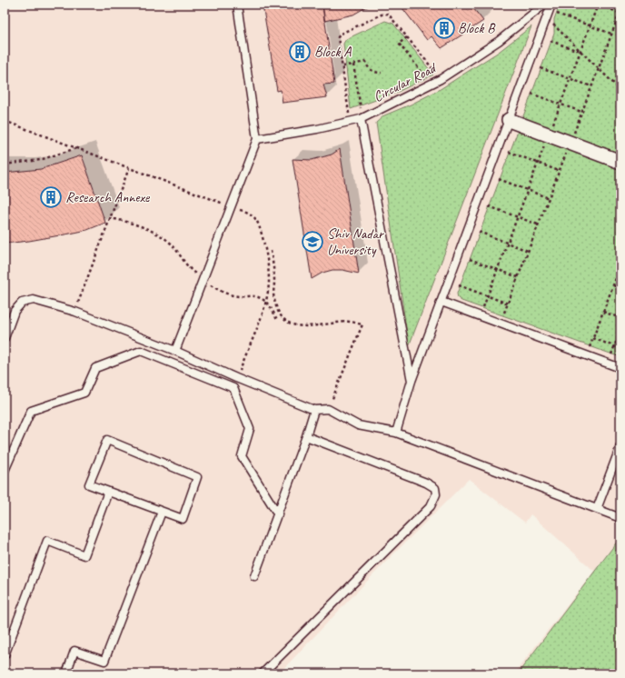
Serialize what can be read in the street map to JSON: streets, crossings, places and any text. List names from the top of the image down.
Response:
{
  "streets": {
    "lane": ["Circular Road"]
  },
  "places": {
    "building": ["Block B", "Block A", "Research Annexe"],
    "school or university": ["Shiv Nadar University"]
  }
}
